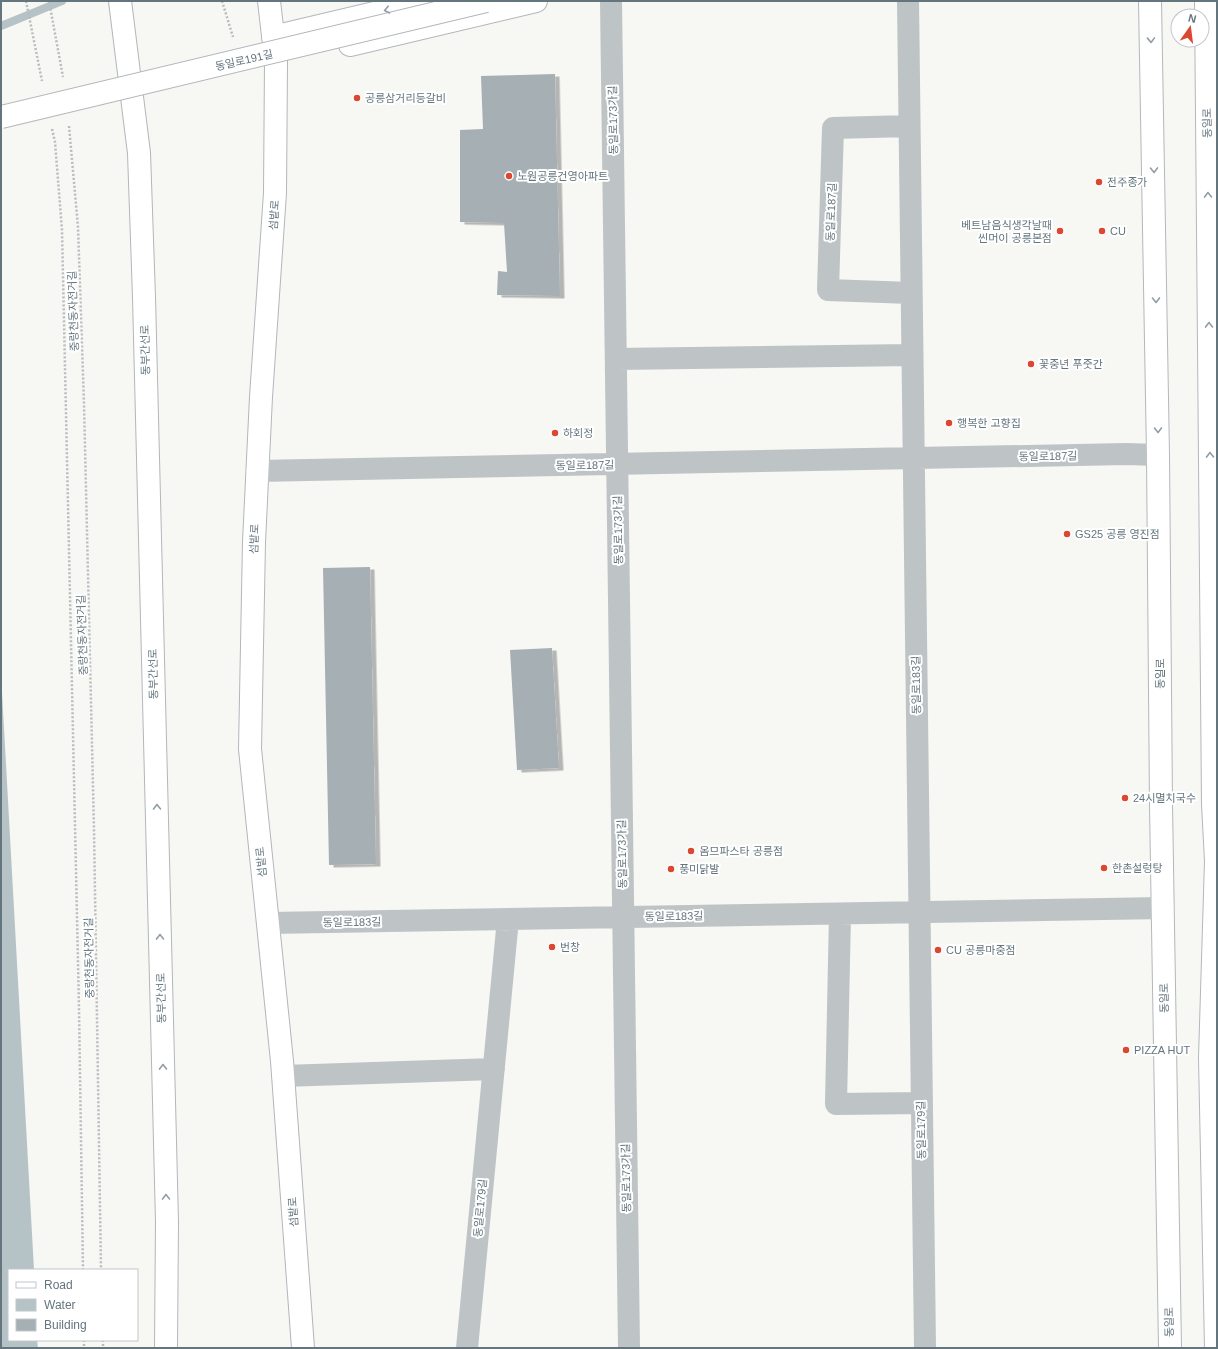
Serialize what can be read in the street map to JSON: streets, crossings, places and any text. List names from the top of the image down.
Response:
{
  "streets": {
    "main road": [
      "동일로191길",
      "동일로",
      "섬밭로",
      "동부간선로"
    ],
    "street": [
      "동일로173가길",
      "동일로187길",
      "동일로183길",
      "동일로179길"
    ],
    "path": ["중랑천동자전거길"]
  },
  "crossings": [
    ["동일로191길", "섬밭로"],
    ["동일로173가길", "동일로187길"],
    ["동일로173가길", "동일로183길"],
    ["동일로", "동일로187길"],
    ["동일로", "동일로183길"],
    ["동일로187길", "섬밭로"],
    ["동일로187길", "동일로183길"],
    ["섬밭로", "동일로183길"],
    ["동일로183길", "동일로179길"]
  ],
  "one_way": ["동부간선로"],
  "places": [
    "공릉삼거리등갈비",
    "노원공릉건영아파트",
    "전주종가",
    "베트남음식생각날때 씬머이 공릉본점",
    "CU",
    "꽃중년 푸줏간",
    "행복한 고향집",
    "하회정",
    "GS25 공릉 영진점",
    "24시멸치국수",
    "옴므파스타 공릉점",
    "한촌설렁탕",
    "풍미닭발",
    "번창",
    "CU 공릉마중점",
    "PIZZA HUT"
  ],
  "legend": ["Road", "Water", "Building"],
  "north": "top"
}
